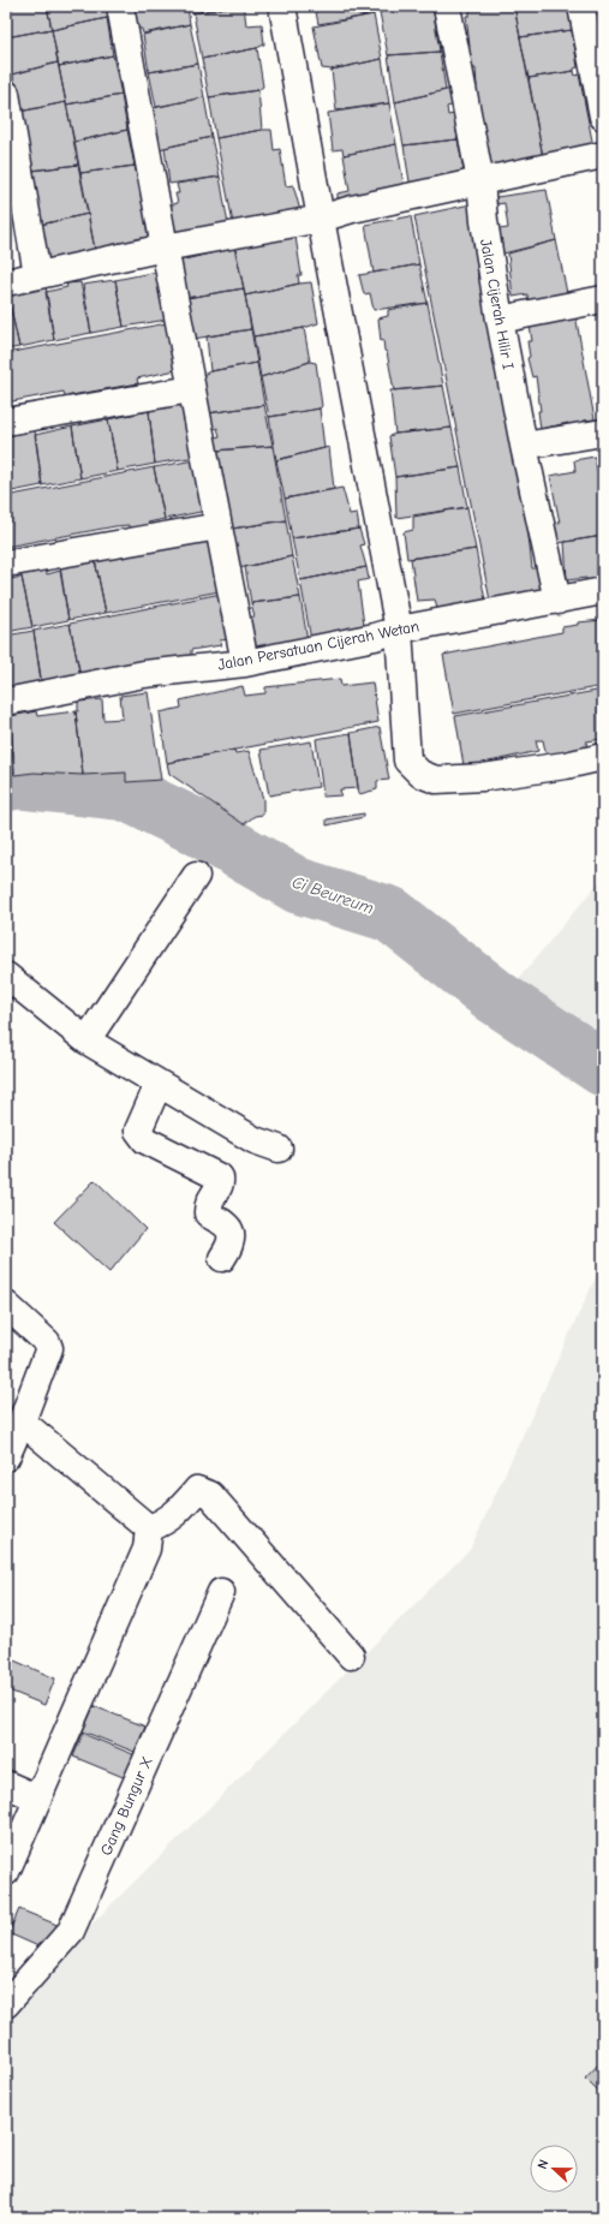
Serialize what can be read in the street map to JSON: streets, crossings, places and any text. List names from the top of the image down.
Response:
{
  "streets": {
    "street": ["Jalan Cijerah Hilir I", "Jalan Persatuan Cijerah Wetan", "Gang Bungur X"]
  },
  "crossings": [
    ["Jalan Cijerah Hilir I", "Jalan Persatuan Cijerah Wetan"]
  ],
  "water": ["Ci Beureum"],
  "north": "left"
}
